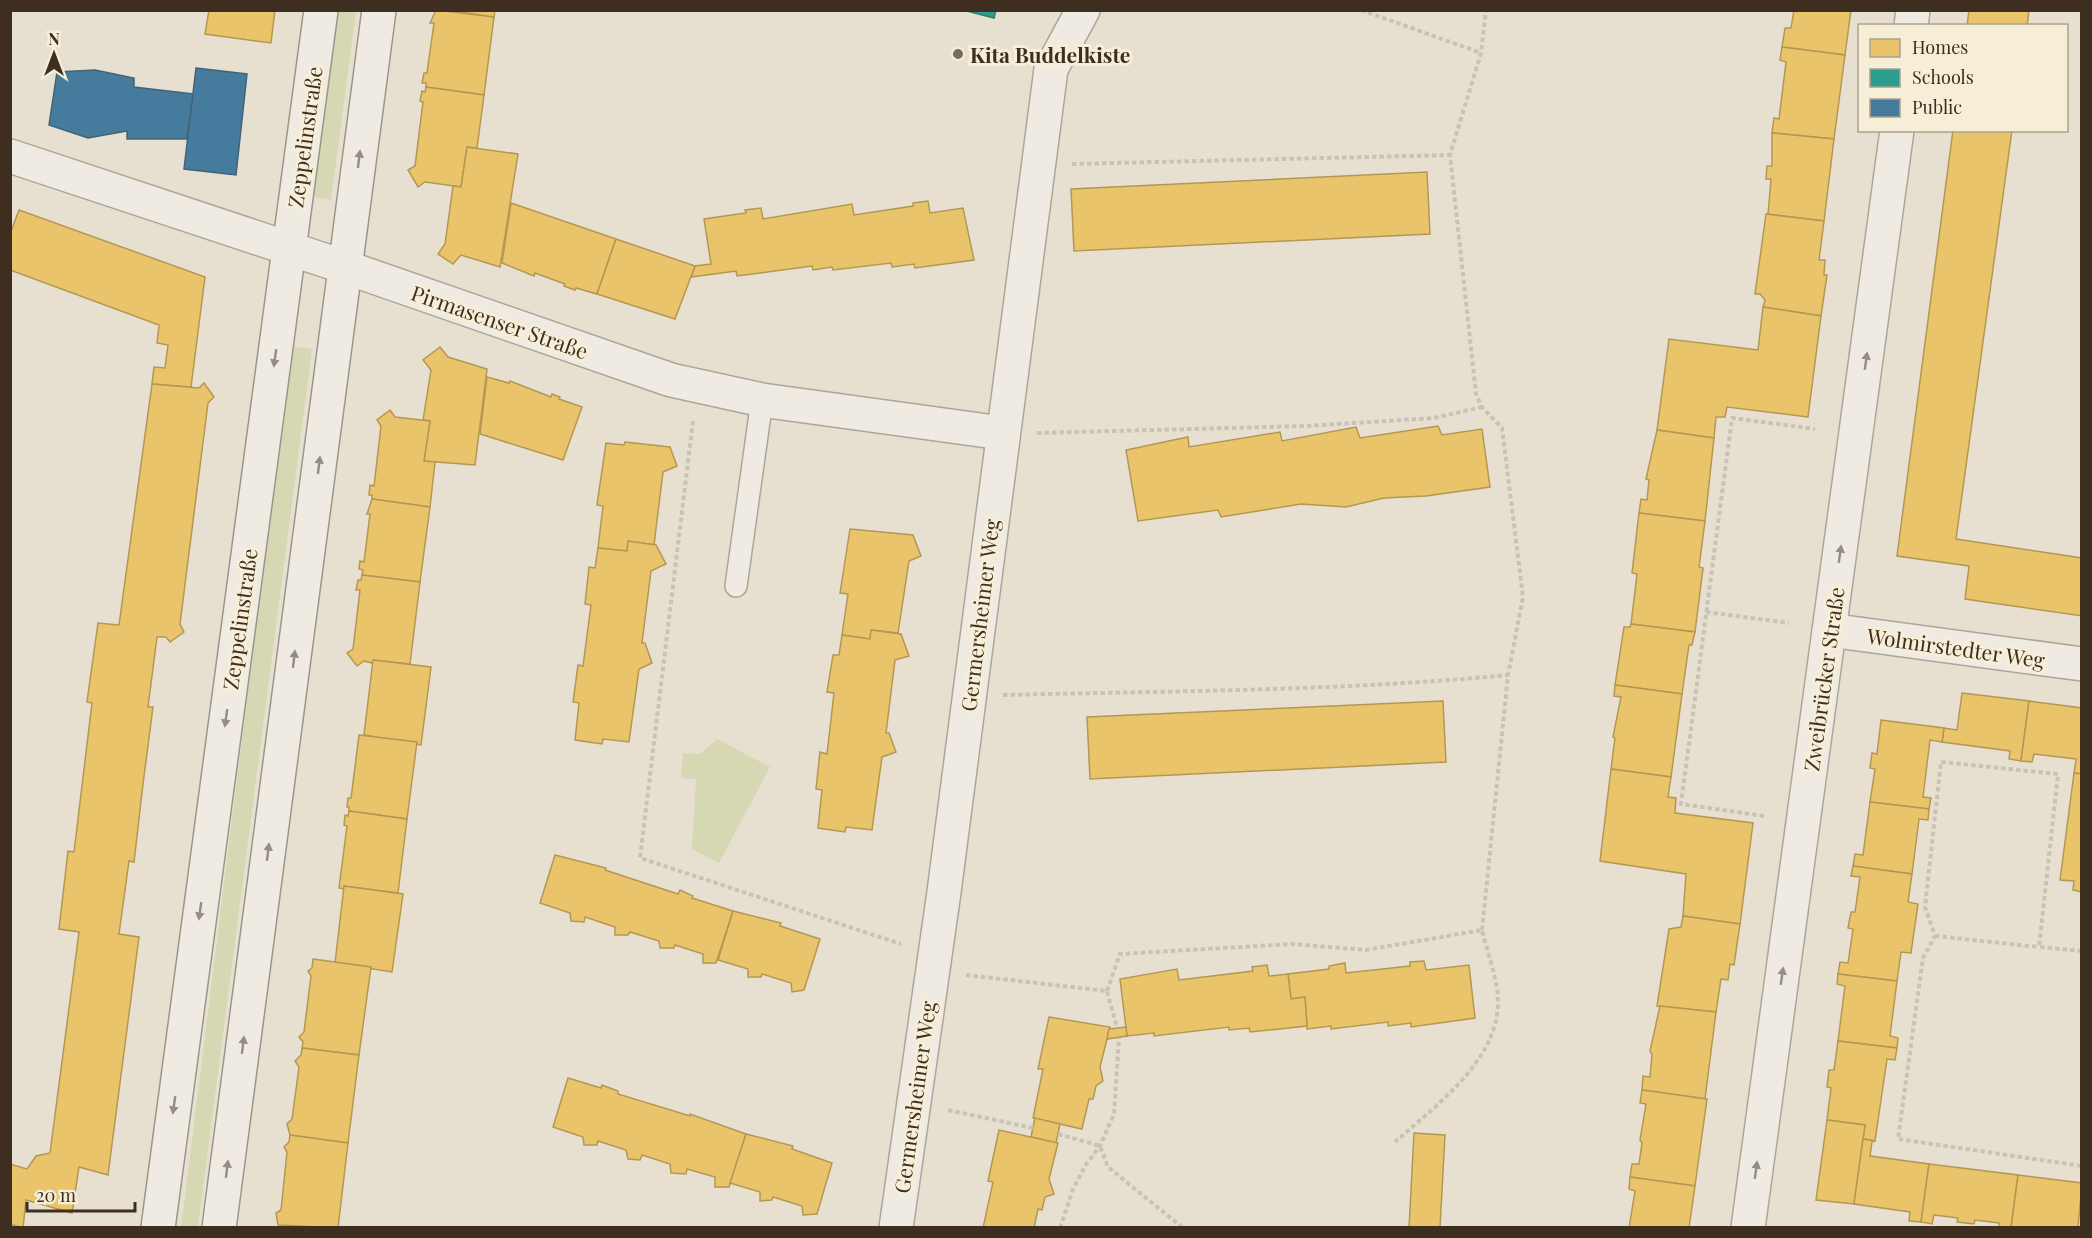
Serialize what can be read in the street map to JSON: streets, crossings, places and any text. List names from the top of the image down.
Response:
{
  "streets": {
    "street": [
      "Zeppelinstraße",
      "Pirmasenser Straße",
      "Germersheimer Weg",
      "Wolmirstedter Weg",
      "Zweibrücker Straße"
    ]
  },
  "crossings": [
    ["Zeppelinstraße", "Pirmasenser Straße"],
    ["Pirmasenser Straße", "Germersheimer Weg"],
    ["Wolmirstedter Weg", "Zweibrücker Straße"]
  ],
  "one_way": ["Zweibrücker Straße"],
  "places": ["Kita Buddelkiste"],
  "legend": ["Homes", "Schools", "Public"],
  "scale_bar": "20 m",
  "north": "top"
}
